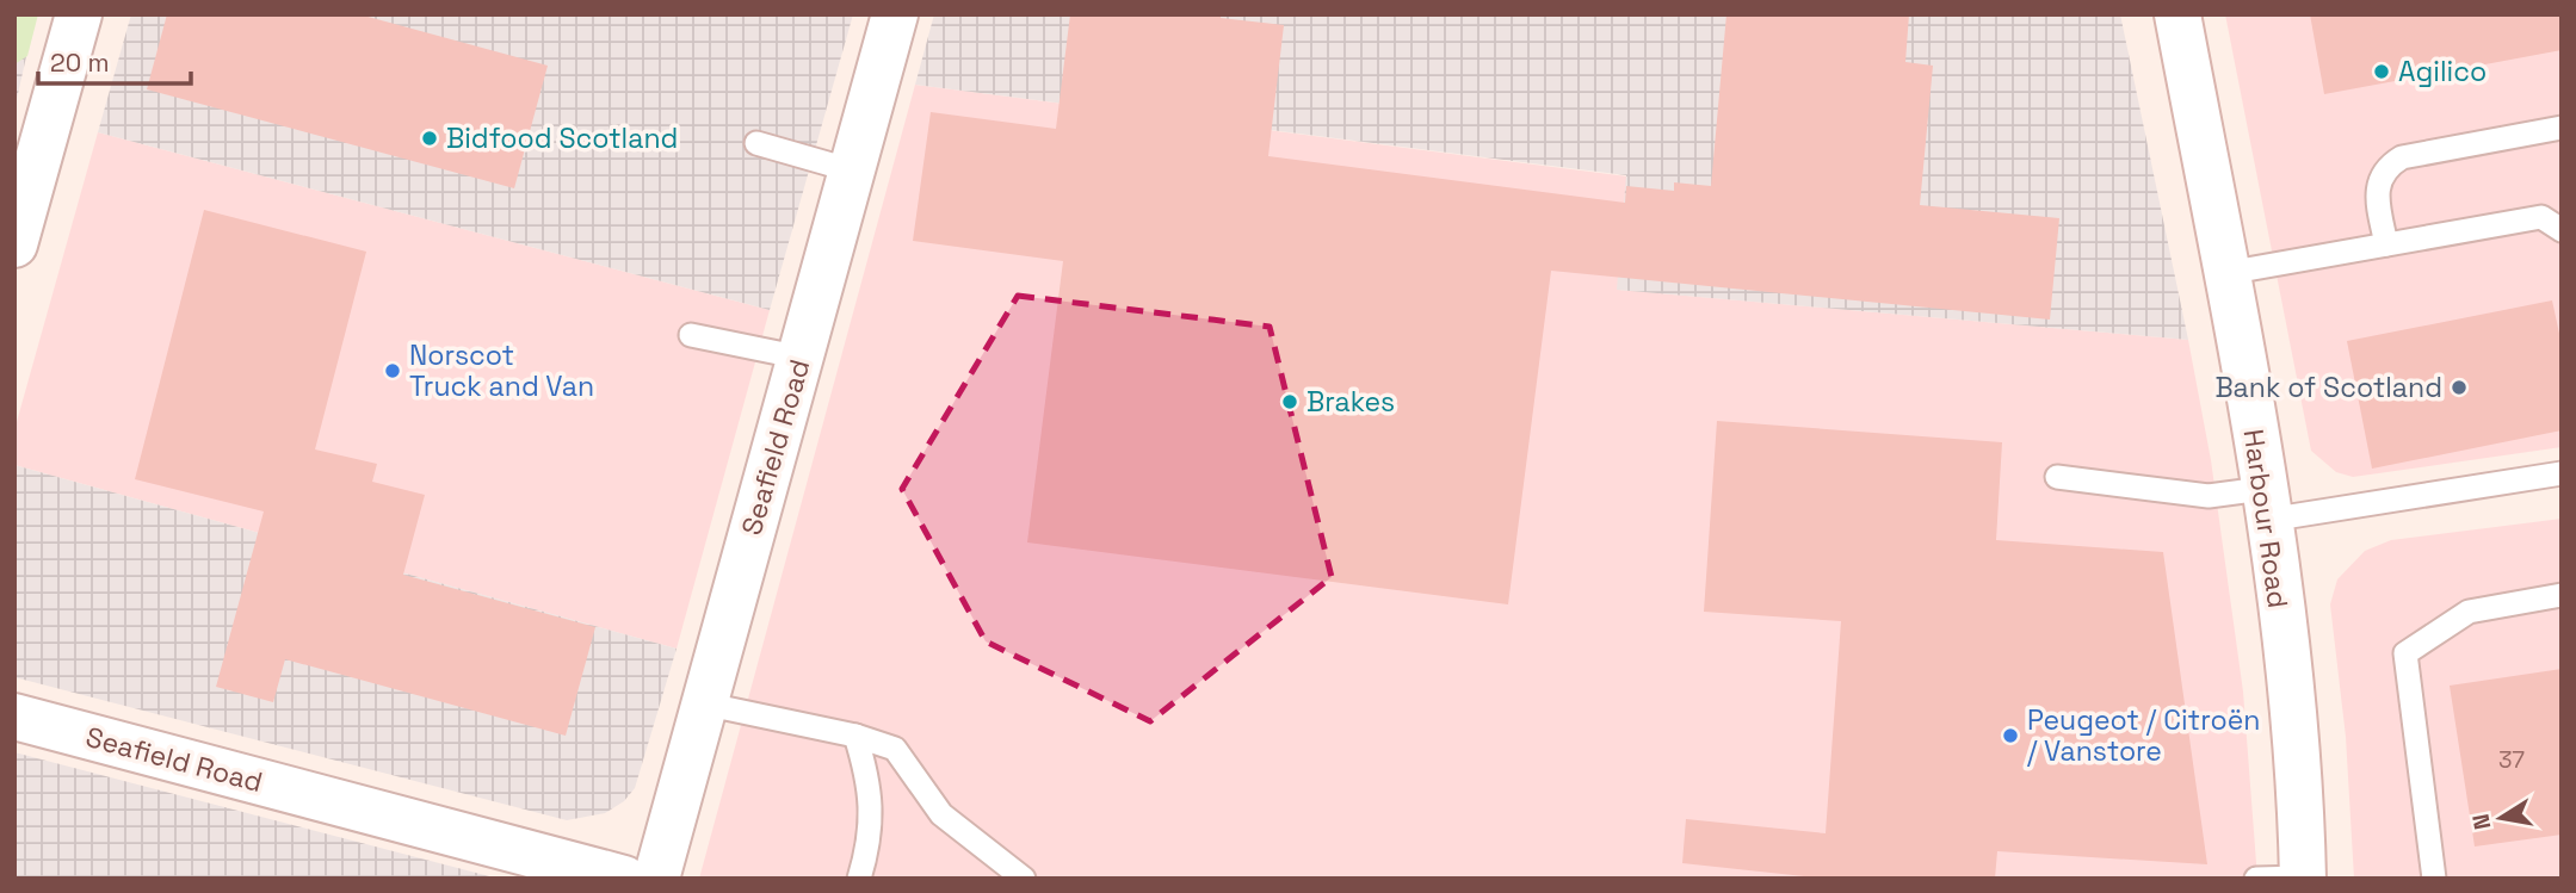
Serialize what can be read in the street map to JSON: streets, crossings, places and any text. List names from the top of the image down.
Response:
{
  "streets": {
    "street": ["Seafield Road", "Harbour Road"]
  },
  "places": [
    "Agilico",
    "Bidfood Scotland",
    "Norscot Truck and Van",
    "Bank of Scotland",
    "Brakes",
    "Peugeot / Citroën / Vanstore"
  ],
  "house_numbers": ["37"],
  "scale_bar": "20 m",
  "north": "left"
}
